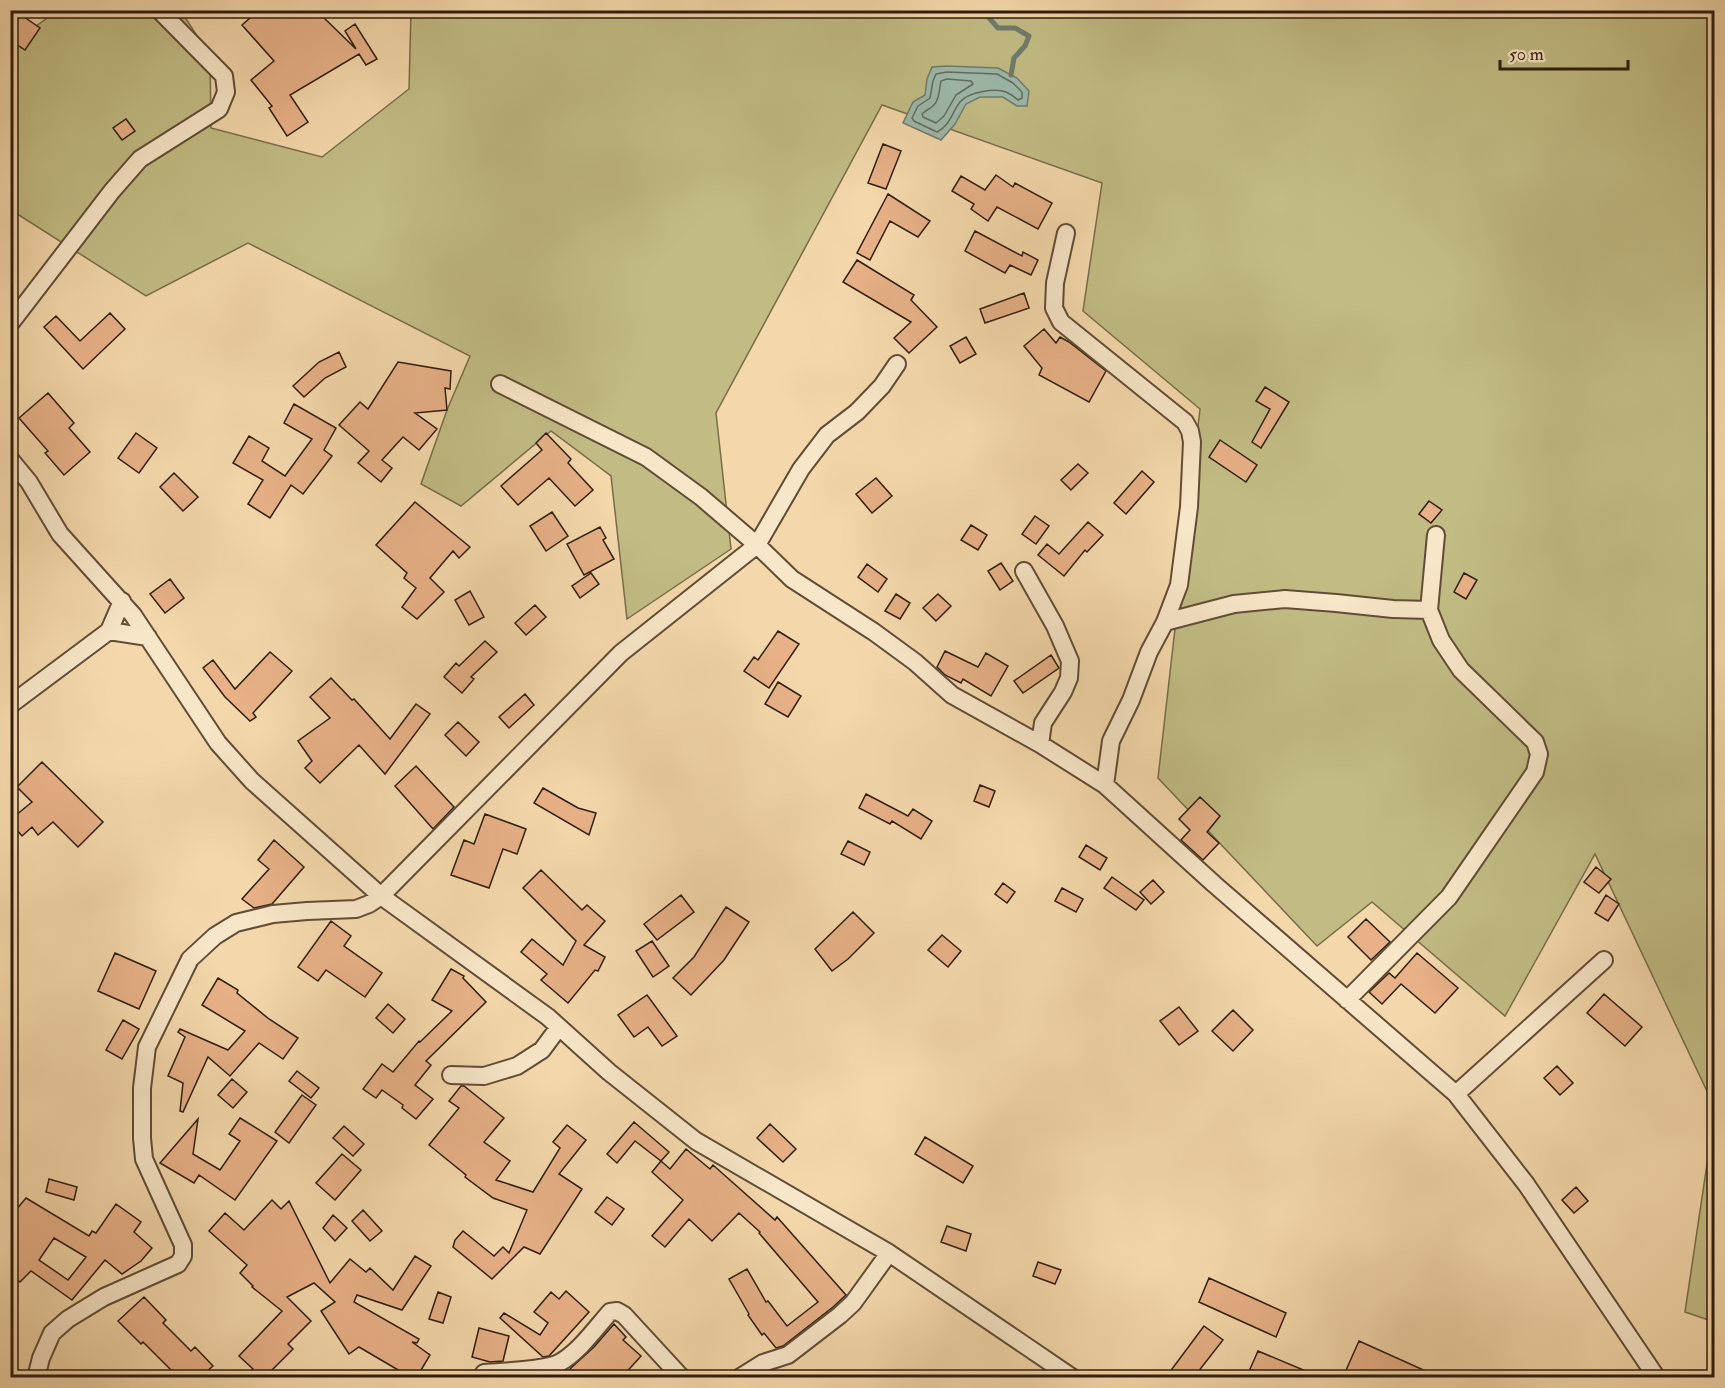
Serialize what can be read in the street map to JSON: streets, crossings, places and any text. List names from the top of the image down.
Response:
{
  "scale_bar": "50 m"
}
